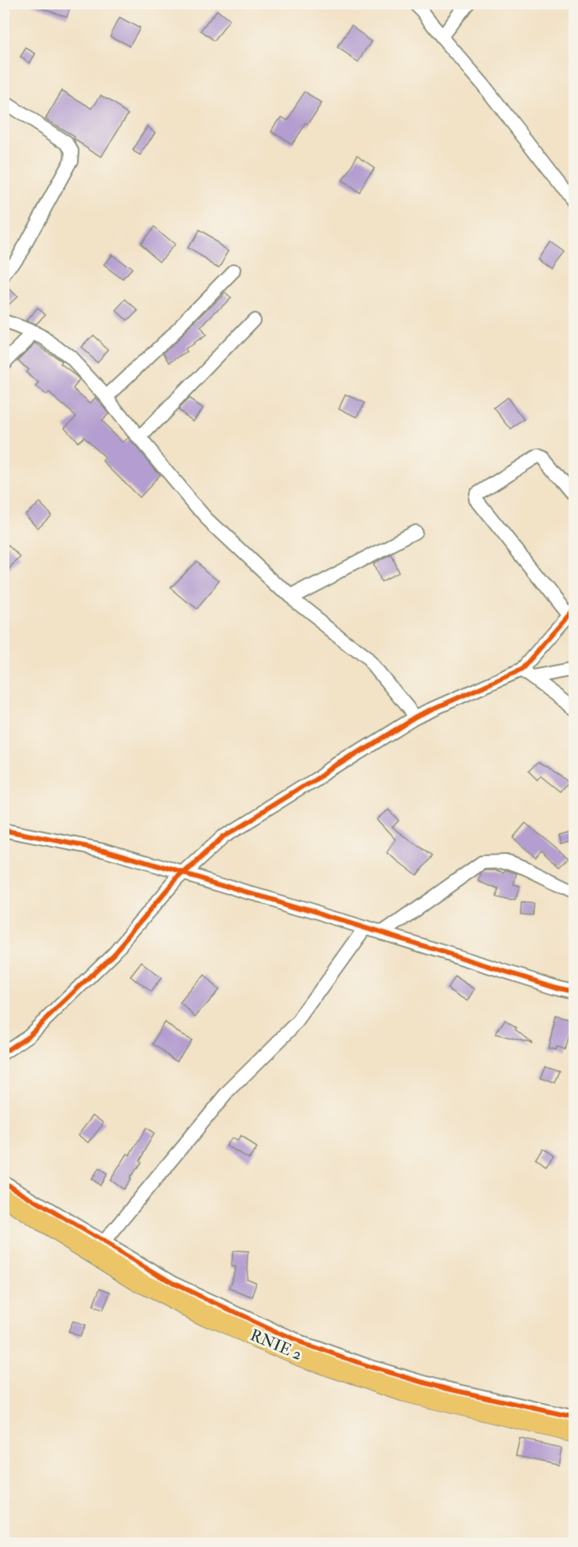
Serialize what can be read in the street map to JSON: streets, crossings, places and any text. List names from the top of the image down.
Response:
{
  "streets": {
    "highway": ["RNIE 2"]
  }
}
